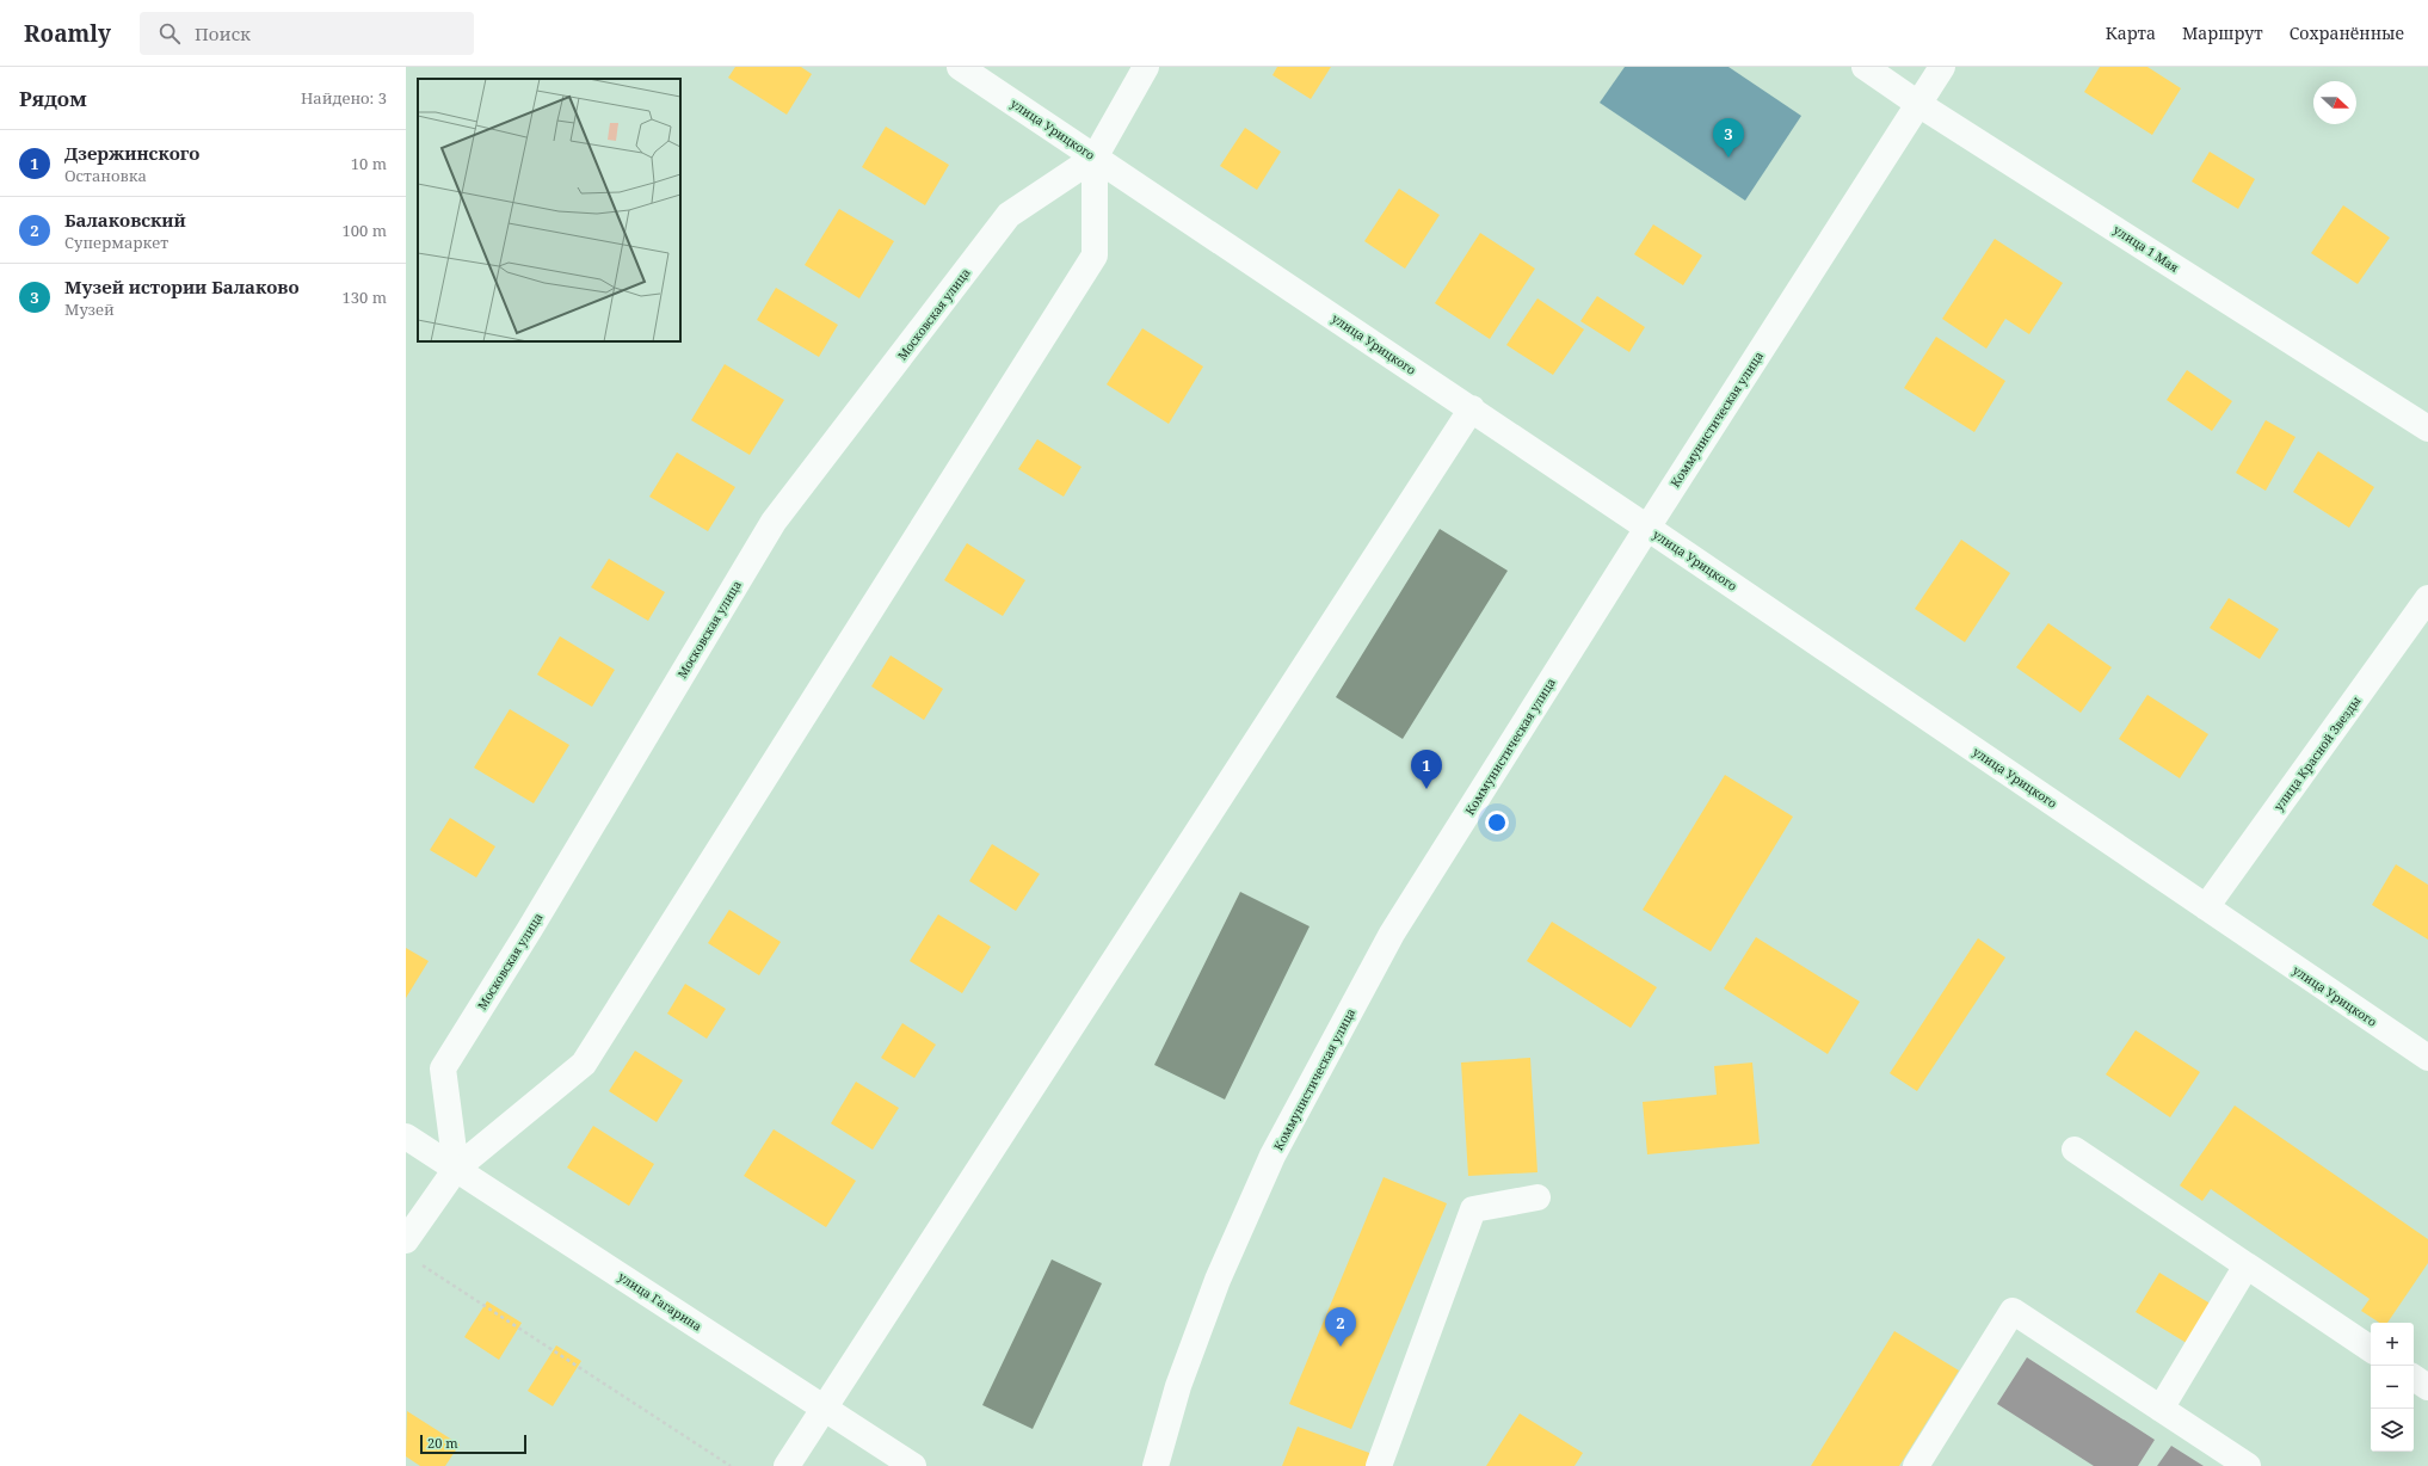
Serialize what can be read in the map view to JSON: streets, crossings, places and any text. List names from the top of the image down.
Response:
{
  "streets": {
    "street": [
      "улица Урицкого",
      "улица 1 Мая",
      "Московская улица",
      "Коммунистическая улица",
      "улица Красной Звезды",
      "улица Гагарина"
    ]
  },
  "crossings": [
    ["улица Урицкого", "Московская улица"],
    ["улица Урицкого", "Коммунистическая улица"],
    ["улица Урицкого", "улица Красной Звезды"],
    ["улица 1 Мая", "Коммунистическая улица"],
    ["Московская улица", "улица Гагарина"]
  ],
  "scale_bar": "20 m",
  "north": "right",
  "page": {
    "header": "Roamly",
    "search": "Поиск",
    "nav": ["Карта", "Маршрут", "Сохранённые"],
    "heading": ["Рядом", "Найдено: 3"],
    "pins": ["3", "1", "2"],
    "list": [
      {
        "mark": "1",
        "name": "Дзержинского",
        "note": "Остановка",
        "value": "10 m"
      },
      {
        "mark": "2",
        "name": "Балаковский",
        "note": "Супермаркет",
        "value": "100 m"
      },
      {
        "mark": "3",
        "name": "Музей истории Балаково",
        "note": "Музей",
        "value": "130 m"
      }
    ],
    "map_buttons": ["+", "−"],
    "scale": "20 m"
  }
}
